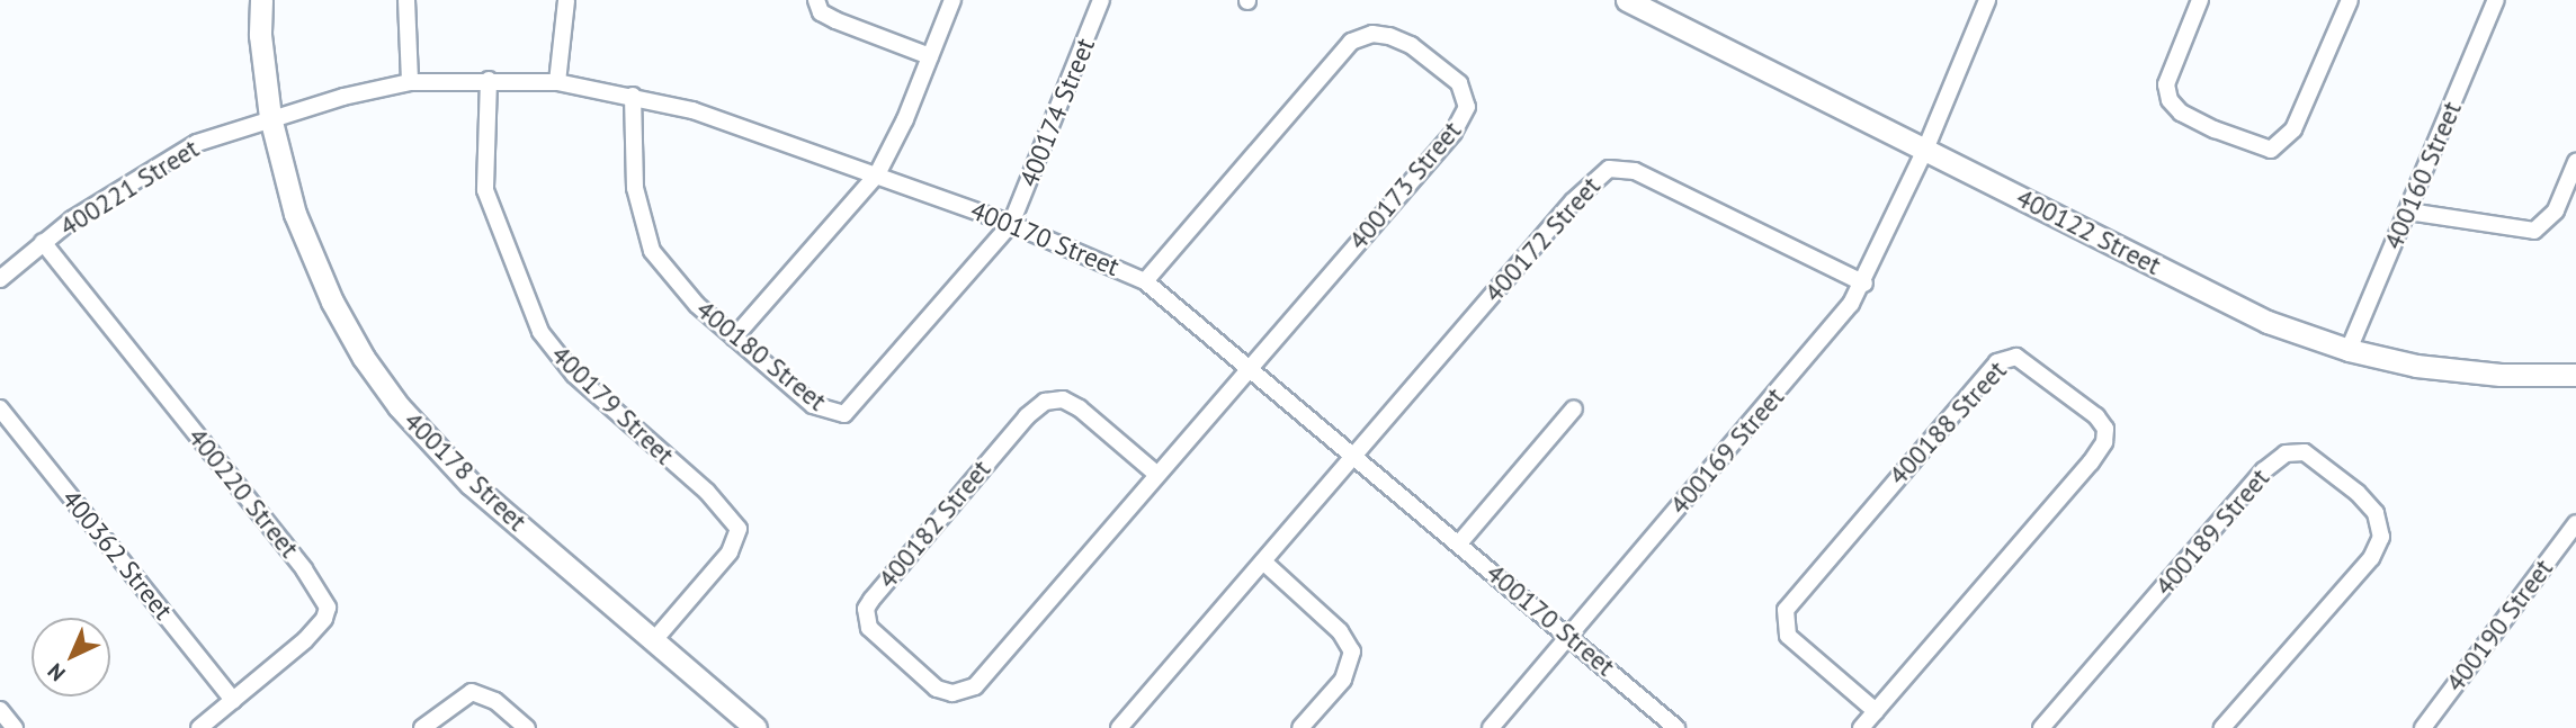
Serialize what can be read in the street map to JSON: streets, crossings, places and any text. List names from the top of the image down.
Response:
{
  "streets": {
    "street": [
      "400174 Street",
      "400160 Street",
      "400173 Street",
      "400221 Street",
      "400122 Street",
      "400170 Street",
      "400172 Street",
      "400180 Street",
      "400179 Street",
      "400188 Street",
      "400169 Street",
      "400178 Street",
      "400220 Street",
      "400182 Street",
      "400189 Street",
      "400362 Street",
      "400190 Street"
    ]
  },
  "crossings": [
    ["400174 Street", "400170 Street"],
    ["400174 Street", "400180 Street"],
    ["400160 Street", "400122 Street"],
    ["400173 Street", "400170 Street"],
    ["400173 Street", "400182 Street"],
    ["400221 Street", "400170 Street"],
    ["400221 Street", "400178 Street"],
    ["400221 Street", "400220 Street"],
    ["400122 Street", "400169 Street"],
    ["400170 Street", "400172 Street"],
    ["400170 Street", "400180 Street"],
    ["400170 Street", "400179 Street"],
    ["400170 Street", "400169 Street"],
    ["400170 Street", "400178 Street"],
    ["400170 Street", "400182 Street"],
    ["400172 Street", "400169 Street"],
    ["400179 Street", "400178 Street"],
    ["400220 Street", "400362 Street"]
  ],
  "north": "bottom left"
}
